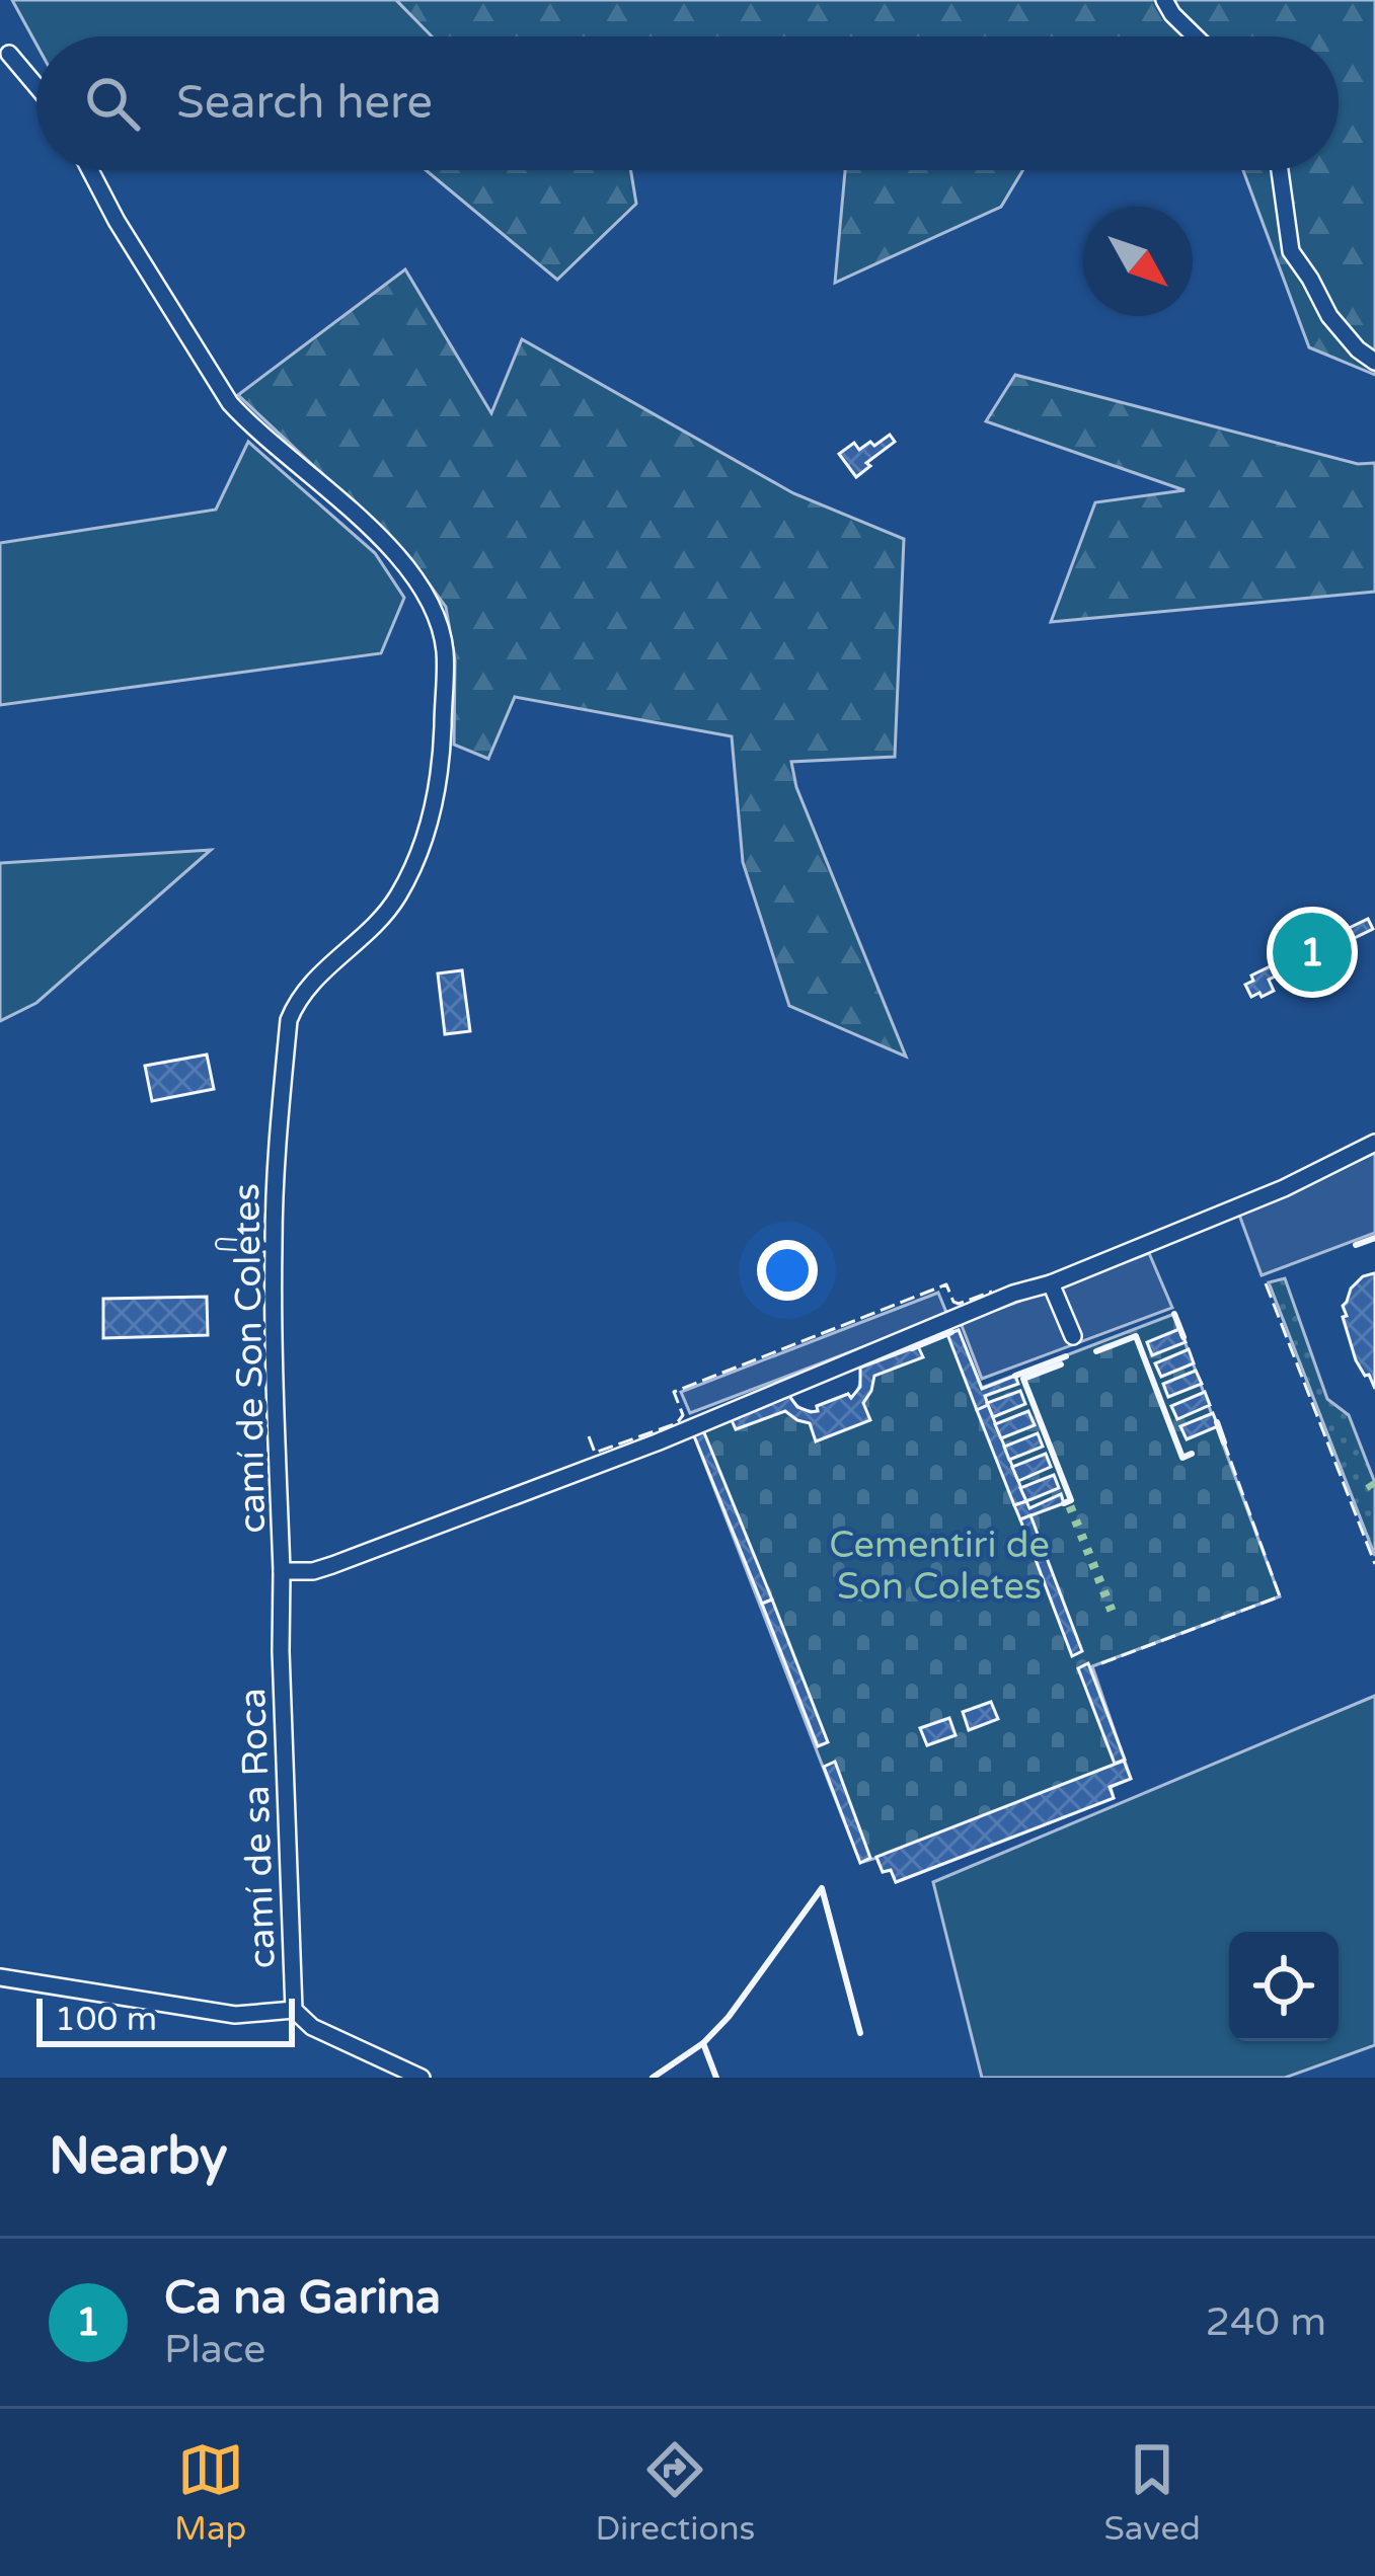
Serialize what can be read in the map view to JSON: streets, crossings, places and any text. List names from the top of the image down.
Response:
{
  "streets": {
    "street": ["camí de Son Coletes", "camí de sa Roca"]
  },
  "crossings": [
    ["camí de Son Coletes", "camí de sa Roca"]
  ],
  "parks": ["Cementiri de Son Coletes"],
  "scale_bar": "100 m",
  "north": "bottom right",
  "page": {
    "search": "Search here",
    "pins": "1",
    "scale": "100 m",
    "heading": "Nearby",
    "list": [
      {
        "mark": "1",
        "name": "Ca na Garina",
        "note": "Place",
        "value": "240 m"
      }
    ],
    "nav": ["Map", "Directions", "Saved"]
  }
}
